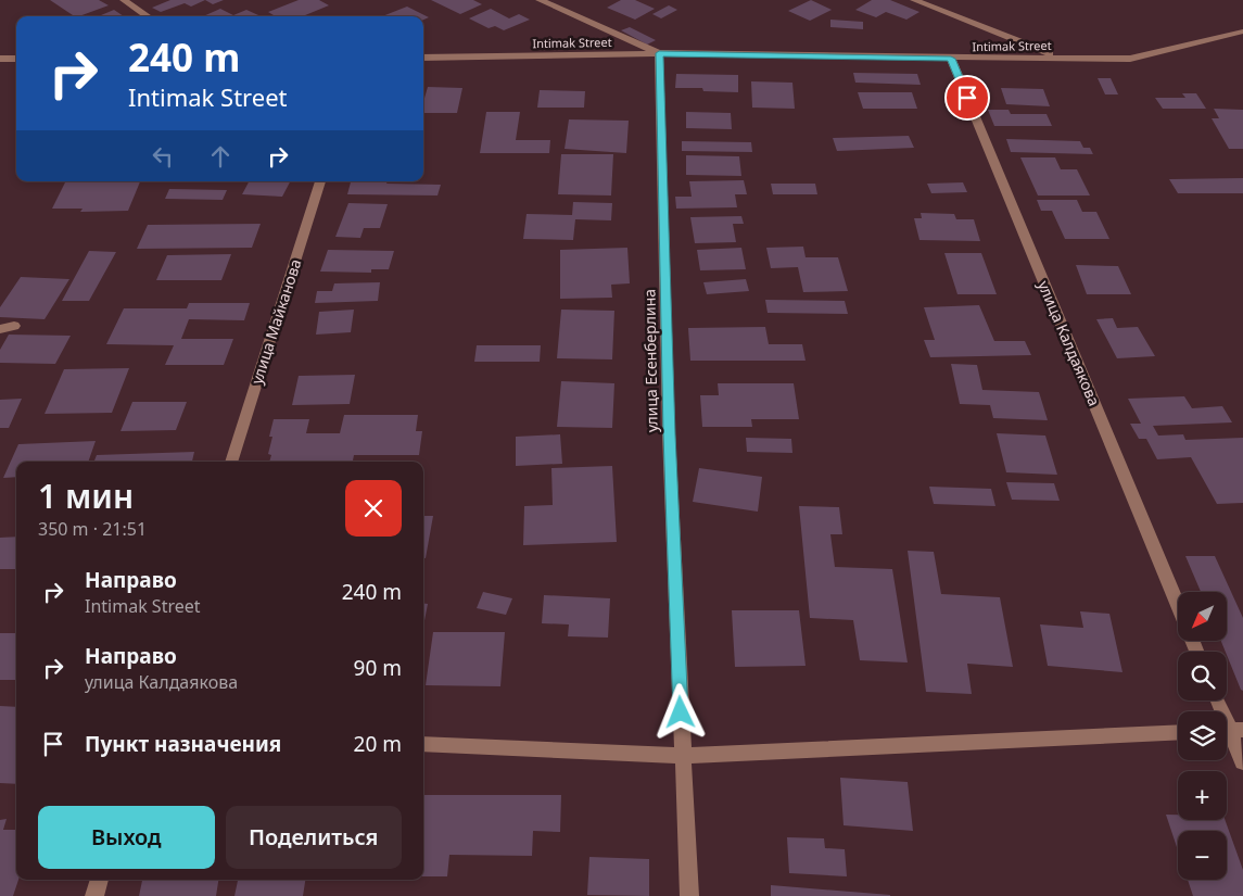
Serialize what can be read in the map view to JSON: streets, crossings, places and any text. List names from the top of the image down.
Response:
{
  "streets": {
    "street": [
      "Intimak Street",
      "улица Майканова",
      "улица Калдаякова",
      "улица Есенберлина"
    ]
  },
  "crossings": [
    ["Intimak Street", "улица Калдаякова"],
    ["Intimak Street", "улица Есенберлина"]
  ],
  "north": "bottom left",
  "page": {
    "turn": ["240 m", "Intimak Street"],
    "heading": ["1 мин", "350 m · 21:51"],
    "list": [
      {
        "name": "Направо",
        "note": "Intimak Street",
        "value": "240 m"
      },
      {
        "name": "Направо",
        "note": "улица Калдаякова",
        "value": "90 m"
      },
      {
        "name": "Пункт назначения",
        "value": "20 m"
      }
    ],
    "map_buttons": ["+", "−"],
    "buttons": ["Выход", "Поделиться"]
  }
}
